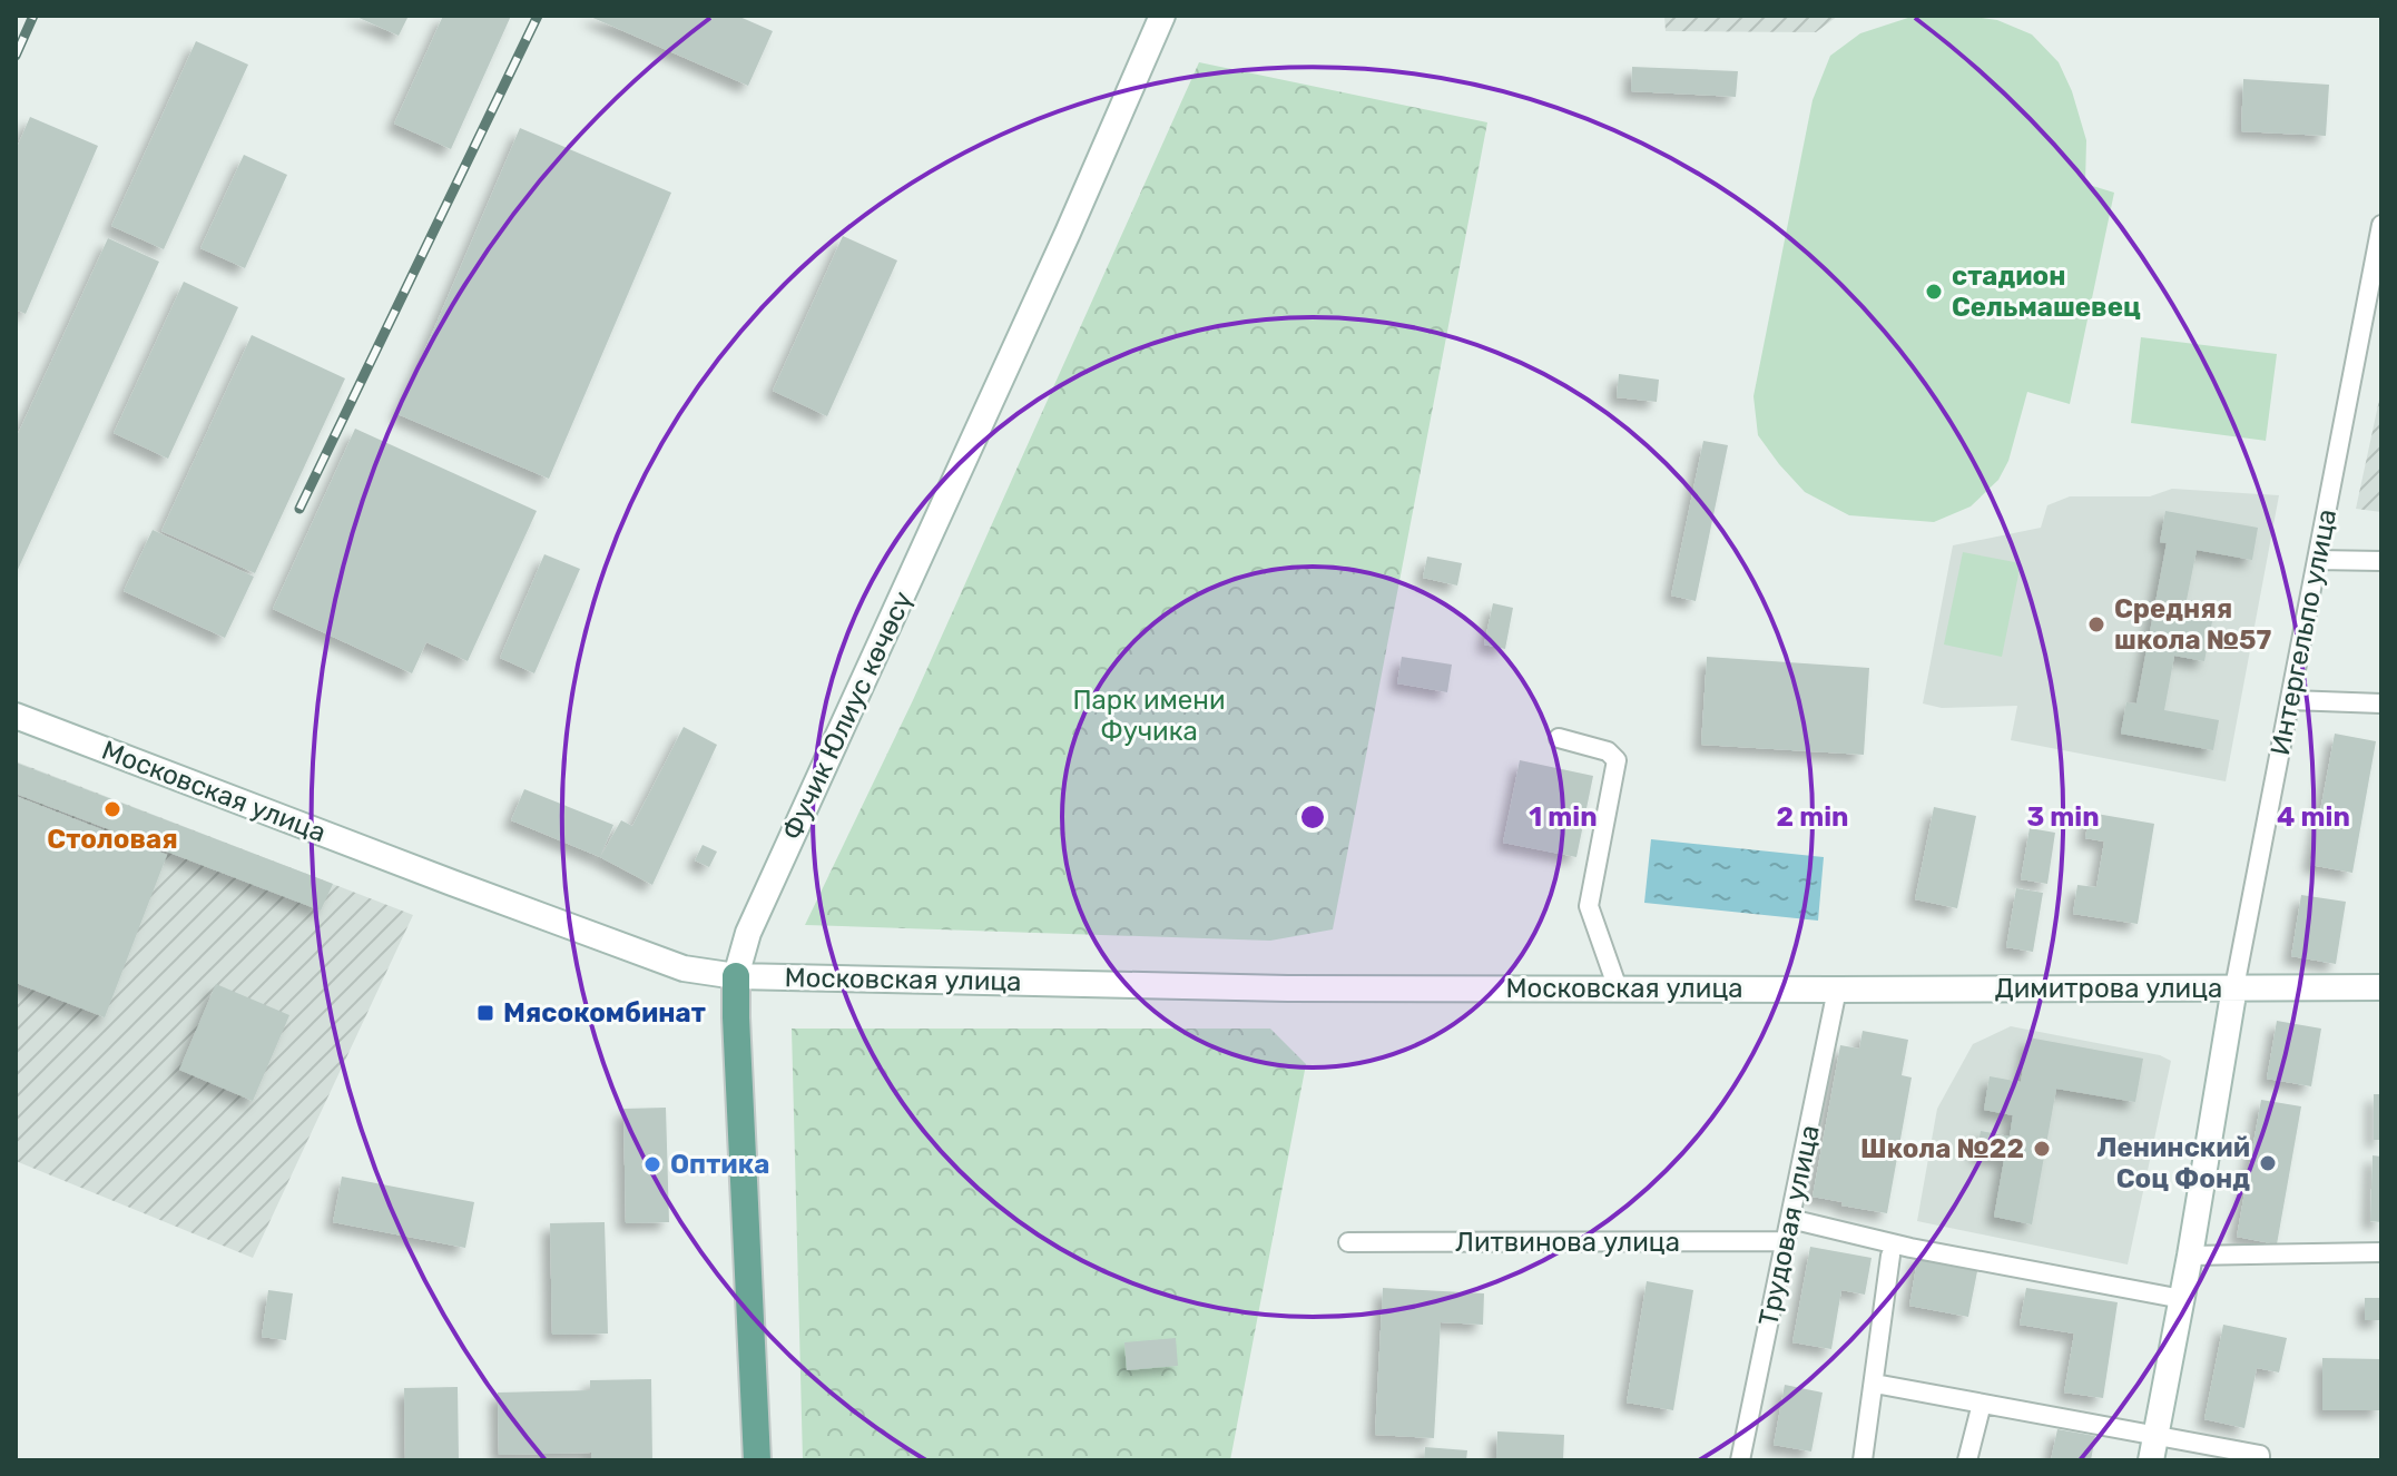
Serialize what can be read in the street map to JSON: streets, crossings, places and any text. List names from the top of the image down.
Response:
{
  "streets": {
    "main road": [
      "Интергельпо улица",
      "Фучик Юлиус көчөсү",
      "Московская улица",
      "Димитрова улица"
    ],
    "street": ["Трудовая улица", "Литвинова улица"]
  },
  "crossings": [
    ["Интергельпо улица", "Димитрова улица"],
    ["Фучик Юлиус көчөсү", "Московская улица"],
    ["Московская улица", "Димитрова улица"],
    ["Московская улица", "Трудовая улица"],
    ["Димитрова улица", "Трудовая улица"],
    ["Трудовая улица", "Литвинова улица"]
  ],
  "parks": ["Парк имени Фучика"],
  "places": {
    "other": [
      "стадион Сельмашевец",
      "Средняя школа №57",
      "Столовая",
      "Школа №22",
      "Ленинский Соц Фонд",
      "Оптика"
    ],
    "transit": ["Мясокомбинат"]
  },
  "rings": [
    "1 min",
    "2 min",
    "3 min",
    "4 min"
  ]
}
